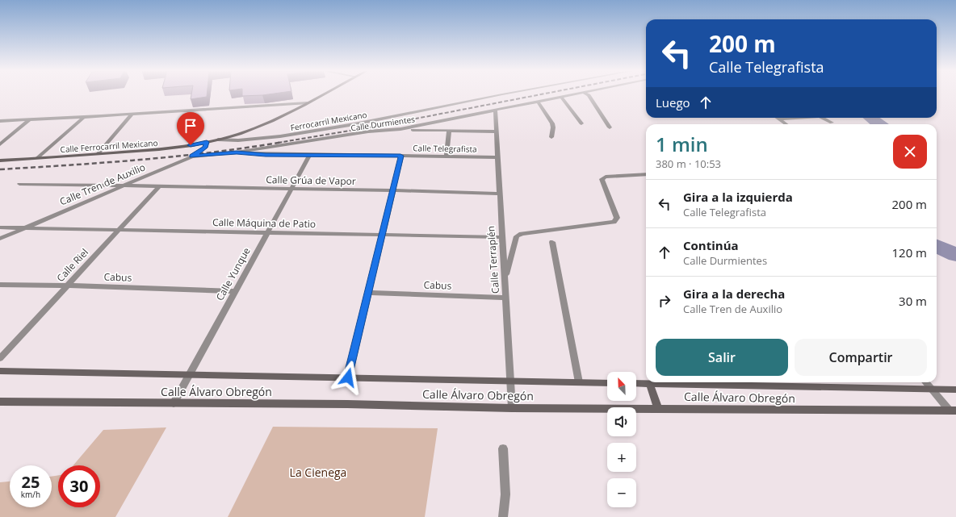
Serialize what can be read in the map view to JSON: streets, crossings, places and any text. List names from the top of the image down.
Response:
{
  "streets": {
    "street": [
      "Ferrocarril Mexicano",
      "Calle Durmientes",
      "Calle Ferrocarril Mexicano",
      "Calle Telegrafista",
      "Calle Grúa de Vapor",
      "Calle Tren de Auxilio",
      "Calle Máquina de Patio",
      "Calle Terraplén",
      "Calle Riel",
      "Calle Yunque",
      "Cabus",
      "Calle Álvaro Obregón"
    ]
  },
  "crossings": [
    ["Ferrocarril Mexicano", "Calle Ferrocarril Mexicano"],
    ["Calle Durmientes", "Calle Telegrafista"],
    ["Calle Durmientes", "Calle Tren de Auxilio"],
    ["Calle Durmientes", "Calle Terraplén"],
    ["Calle Ferrocarril Mexicano", "Calle Tren de Auxilio"],
    ["Calle Telegrafista", "Calle Terraplén"],
    ["Calle Telegrafista", "Calle Yunque"],
    ["Calle Grúa de Vapor", "Calle Tren de Auxilio"],
    ["Calle Grúa de Vapor", "Calle Terraplén"],
    ["Calle Grúa de Vapor", "Calle Riel"],
    ["Calle Grúa de Vapor", "Calle Yunque"],
    ["Calle Tren de Auxilio", "Calle Máquina de Patio"],
    ["Calle Máquina de Patio", "Calle Terraplén"],
    ["Calle Máquina de Patio", "Calle Riel"],
    ["Calle Máquina de Patio", "Calle Yunque"],
    ["Calle Terraplén", "Cabus"],
    ["Calle Terraplén", "Calle Álvaro Obregón"],
    ["Calle Riel", "Cabus"],
    ["Calle Yunque", "Cabus"],
    ["Calle Yunque", "Calle Álvaro Obregón"]
  ],
  "parks": ["La Cienega"],
  "north": "top left",
  "page": {
    "turn": ["200 m", "Calle Telegrafista"],
    "then": "Luego",
    "heading": ["1 min", "380 m · 10:53"],
    "list": [
      {
        "name": "Gira a la izquierda",
        "note": "Calle Telegrafista",
        "value": "200 m"
      },
      {
        "name": "Continúa",
        "note": "Calle Durmientes",
        "value": "120 m"
      },
      {
        "name": "Gira a la derecha",
        "note": "Calle Tren de Auxilio",
        "value": "30 m"
      }
    ],
    "buttons": ["Salir", "Compartir"],
    "map_buttons": ["+", "−"],
    "speed": "25 km/h",
    "limit": "30"
  }
}
